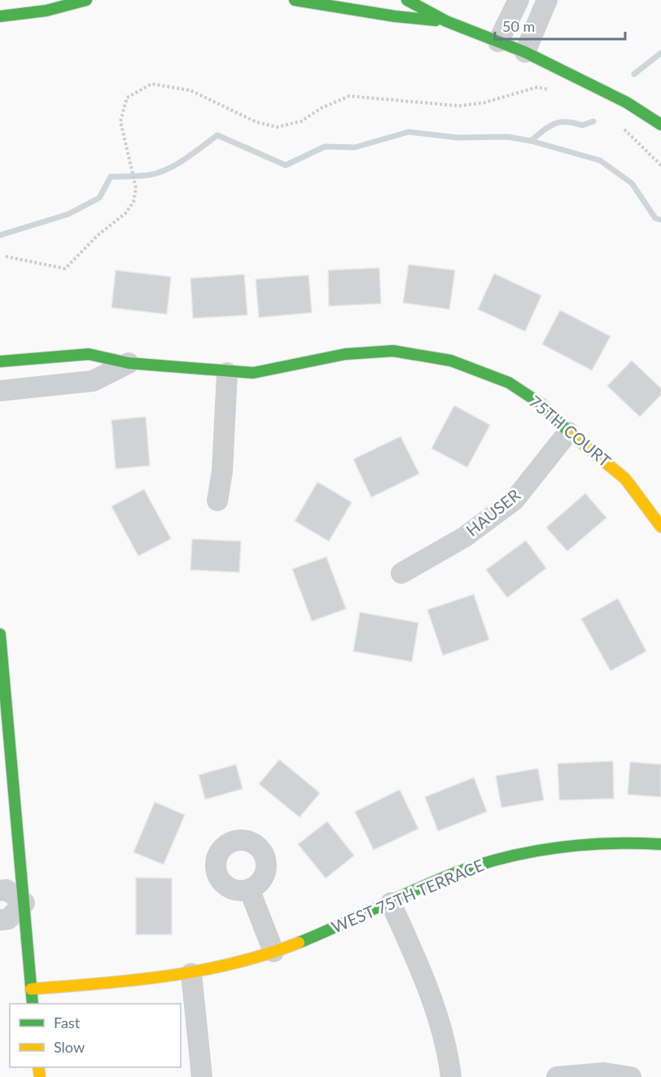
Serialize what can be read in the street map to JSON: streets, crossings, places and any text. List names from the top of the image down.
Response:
{
  "streets": {
    "street": ["75TH COURT", "HAUSER", "WEST 75TH TERRACE"]
  },
  "crossings": [
    ["75TH COURT", "HAUSER"]
  ],
  "legend": ["Fast", "Slow"],
  "scale_bar": "50 m"
}
